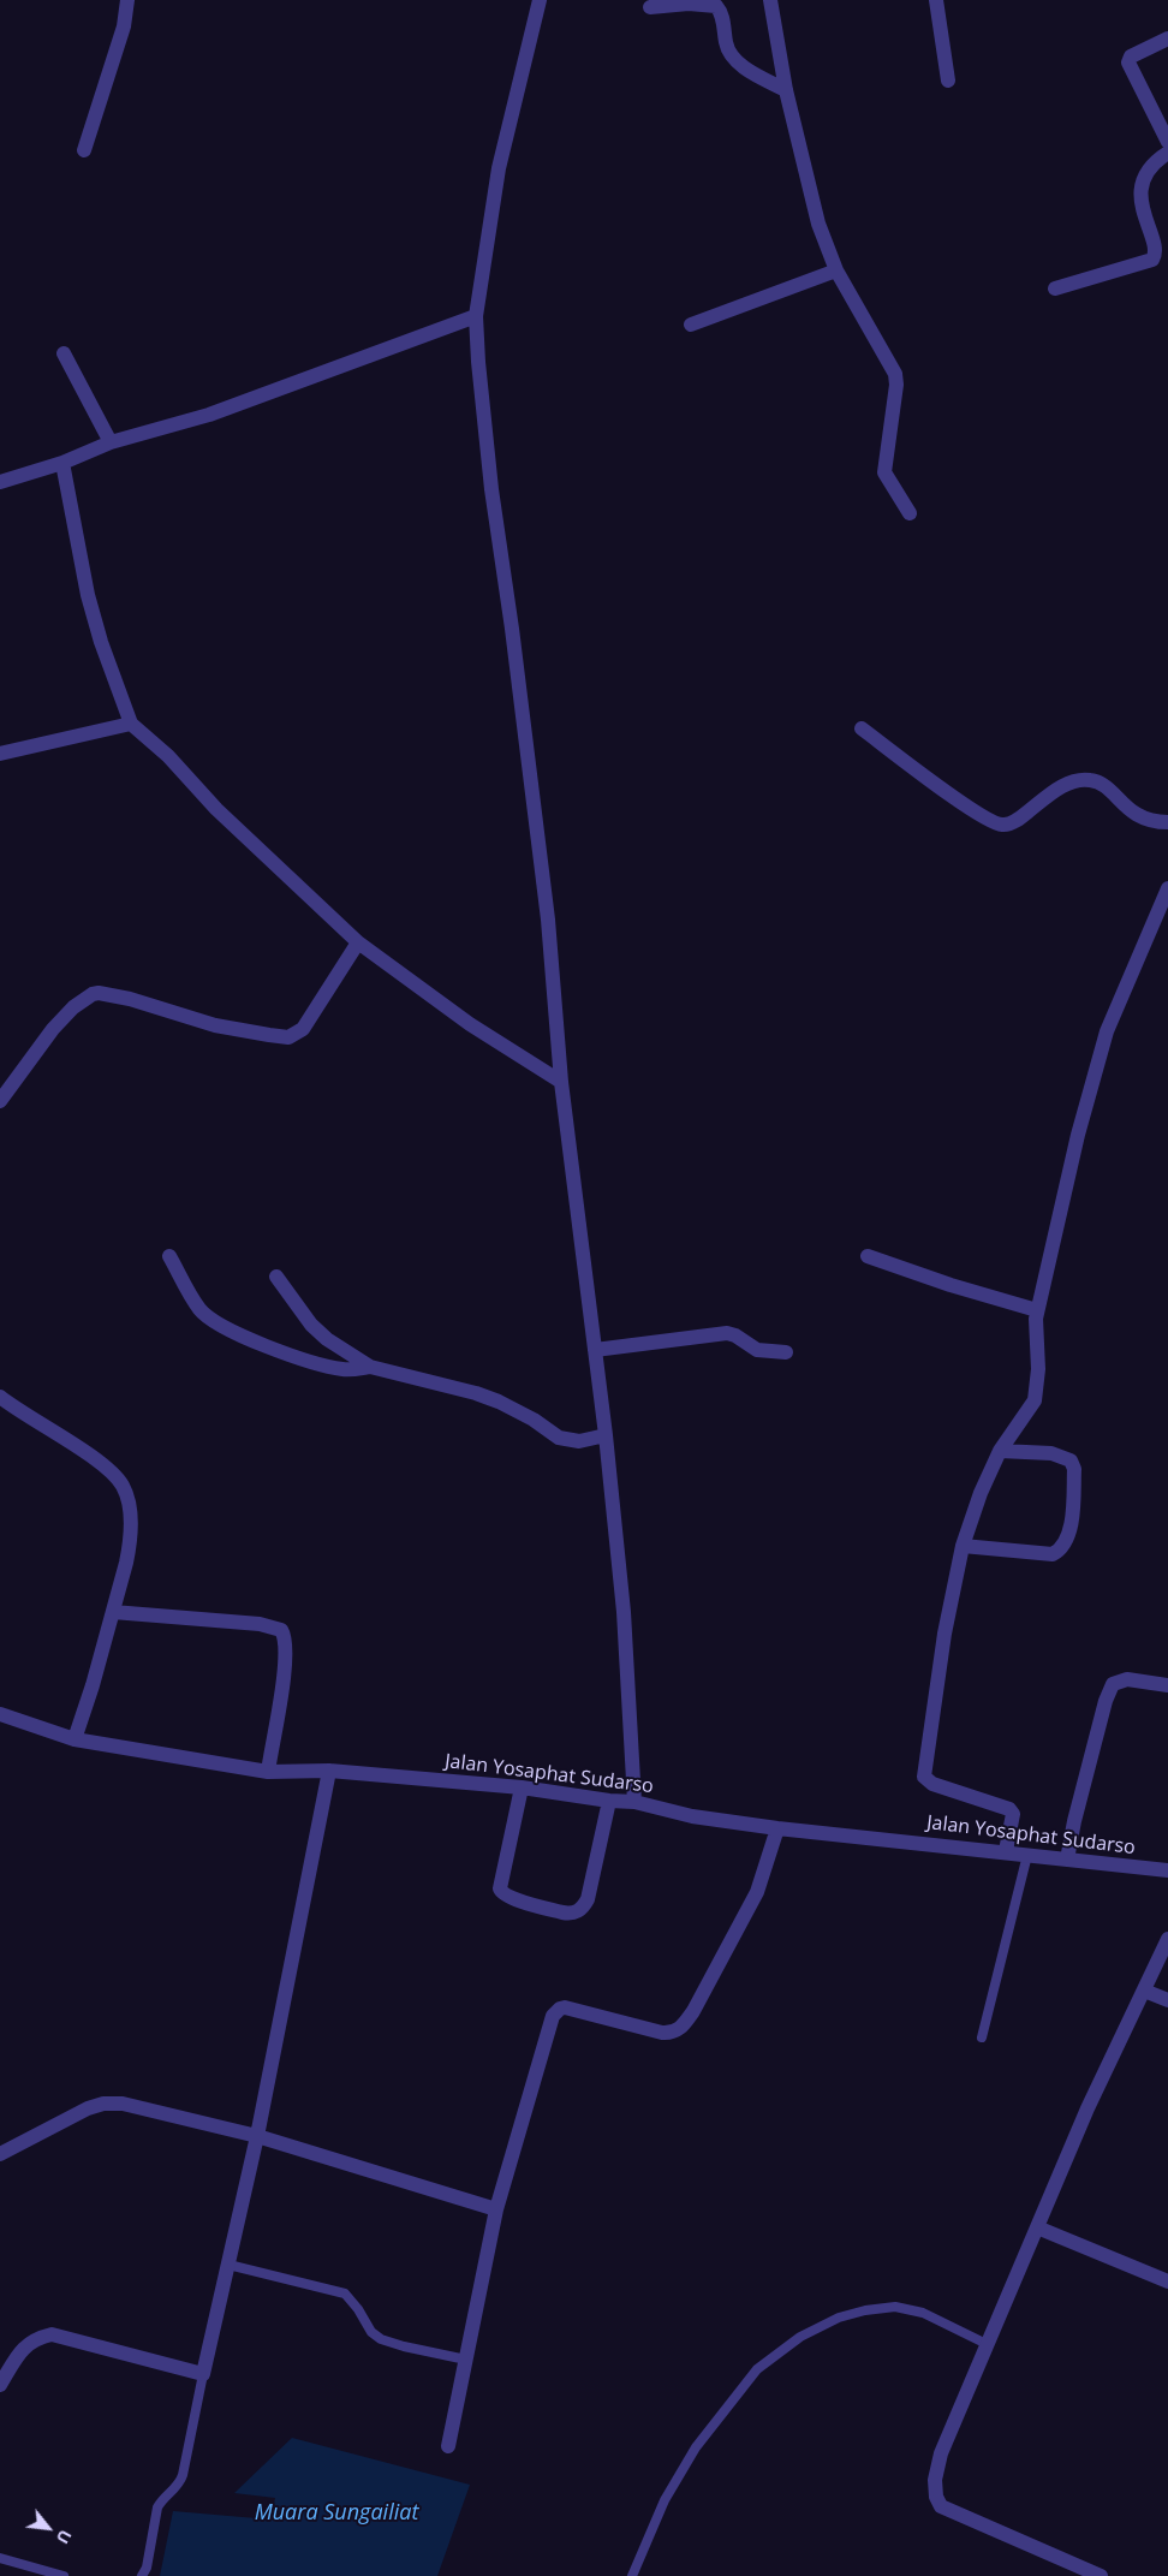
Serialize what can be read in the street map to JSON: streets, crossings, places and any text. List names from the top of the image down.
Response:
{
  "streets": {
    "street": ["Jalan Yosaphat Sudarso"]
  },
  "water": ["Muara Sungailiat"],
  "north": "bottom right"
}
